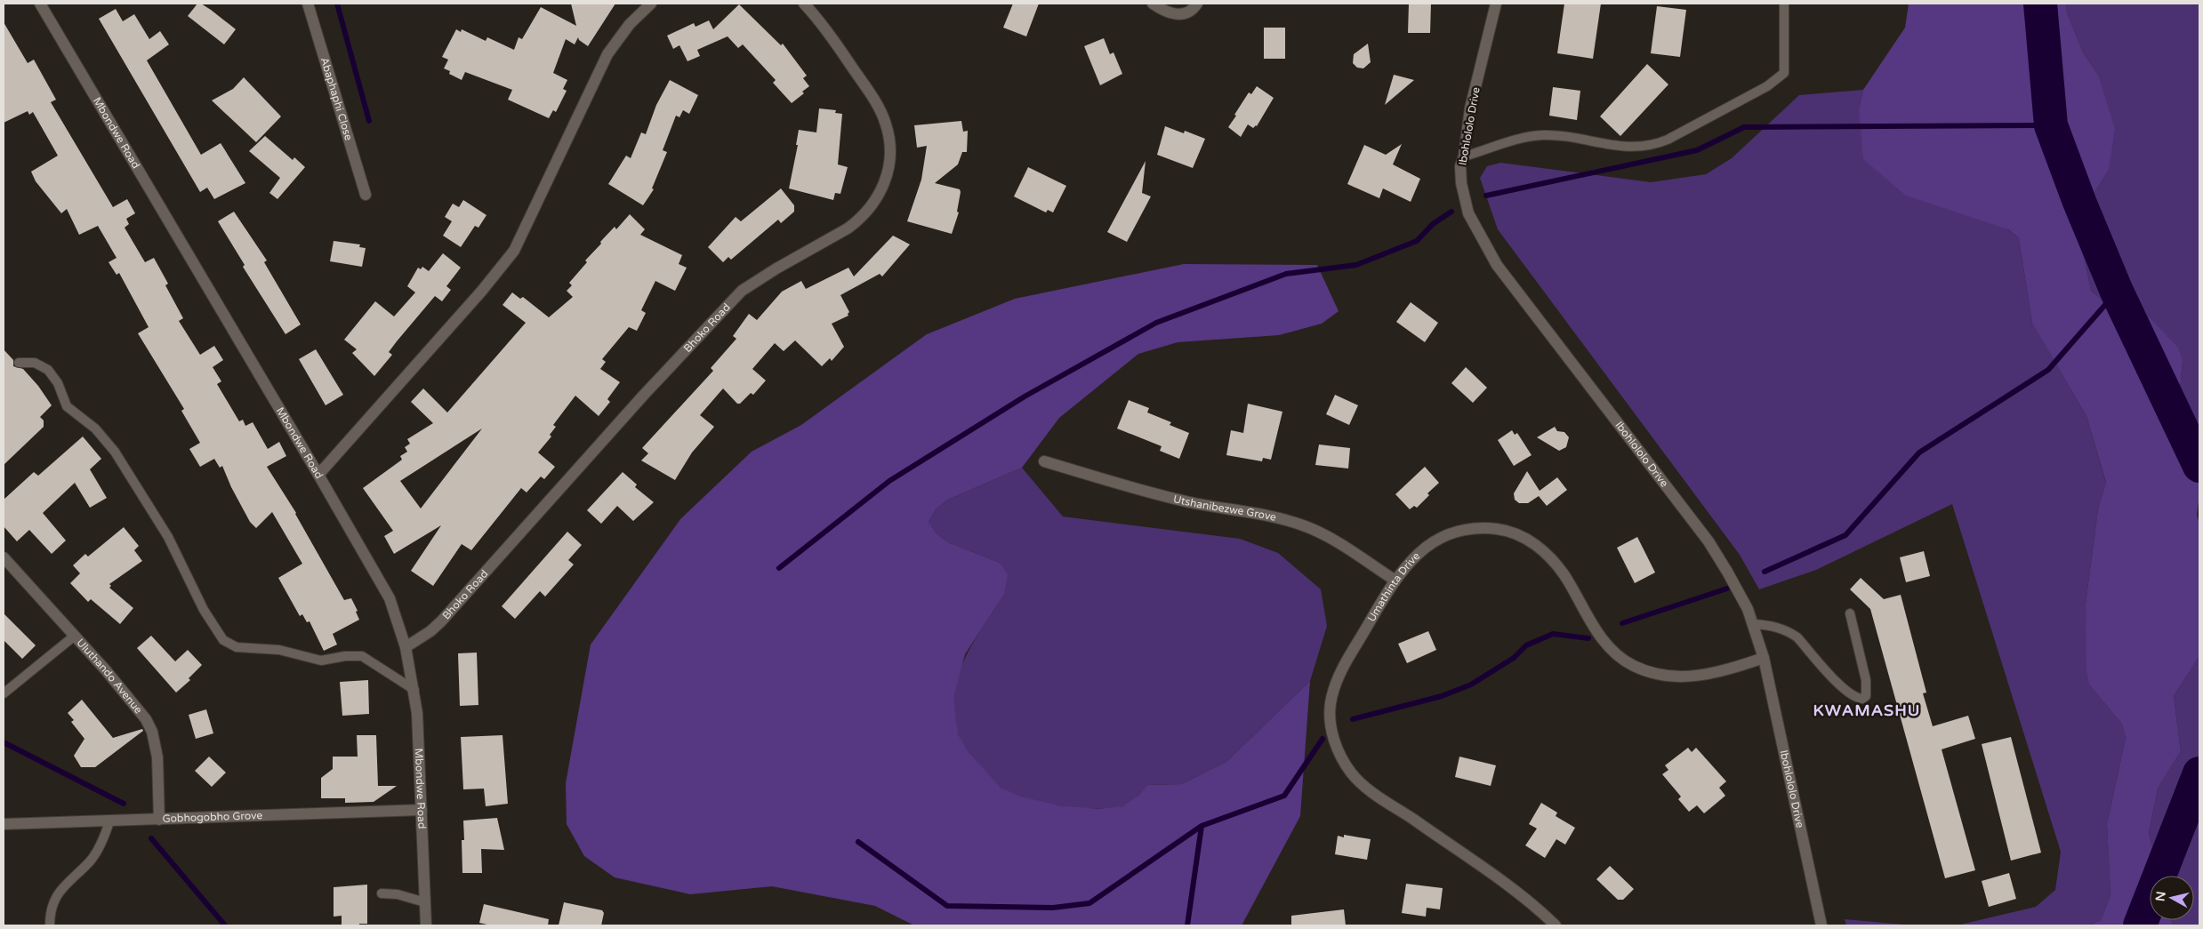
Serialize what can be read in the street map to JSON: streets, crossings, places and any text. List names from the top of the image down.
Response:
{
  "streets": {
    "street": [
      "Abaphaphi Close",
      "Ibohlololo Drive",
      "Mbondwe Road",
      "Bhoko Road",
      "Utshanibezwe Grove",
      "Umathinta Drive",
      "Uluthando Avenue",
      "Gobhogobho Grove"
    ]
  },
  "crossings": [
    ["Ibohlololo Drive", "Umathinta Drive"],
    ["Mbondwe Road", "Bhoko Road"],
    ["Mbondwe Road", "Gobhogobho Grove"],
    ["Utshanibezwe Grove", "Umathinta Drive"],
    ["Uluthando Avenue", "Gobhogobho Grove"]
  ],
  "districts": ["KWAMASHU"],
  "north": "left"
}
